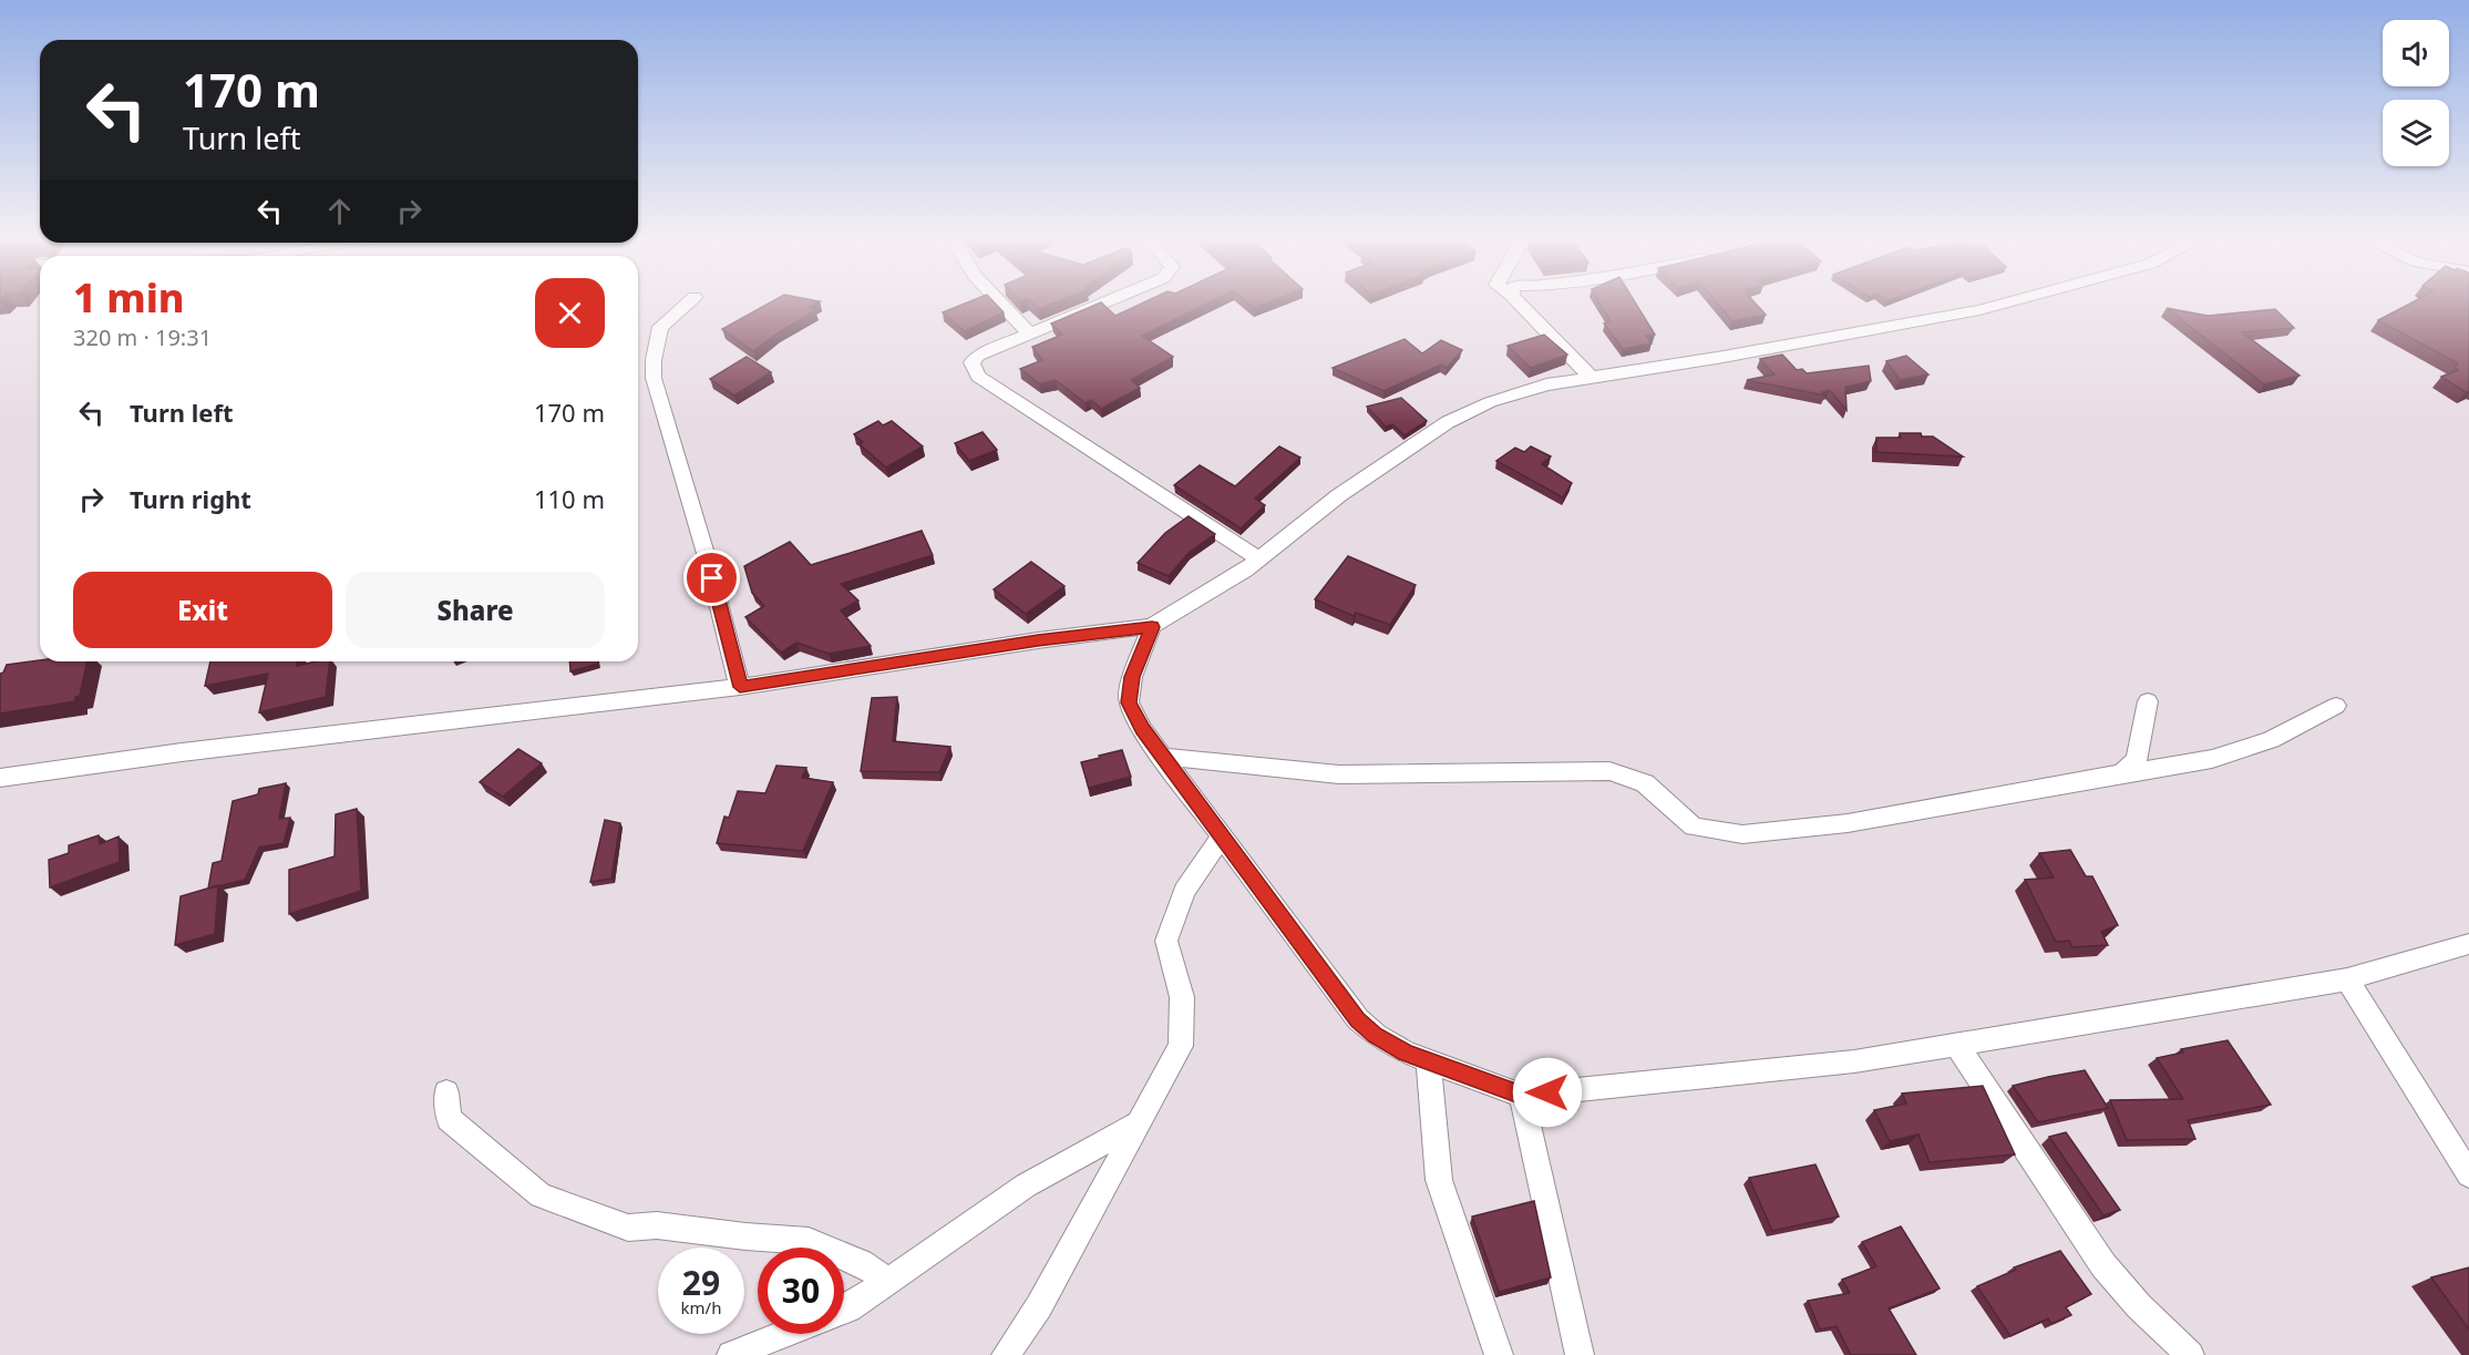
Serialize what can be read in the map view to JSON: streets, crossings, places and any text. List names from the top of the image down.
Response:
{
  "page": {
    "turn": ["170 m", "Turn left"],
    "heading": ["1 min", "320 m · 19:31"],
    "list": [
      {
        "name": "Turn left",
        "value": "170 m"
      },
      {
        "name": "Turn right",
        "value": "110 m"
      }
    ],
    "buttons": ["Exit", "Share"],
    "speed": "29 km/h",
    "limit": "30"
  }
}
